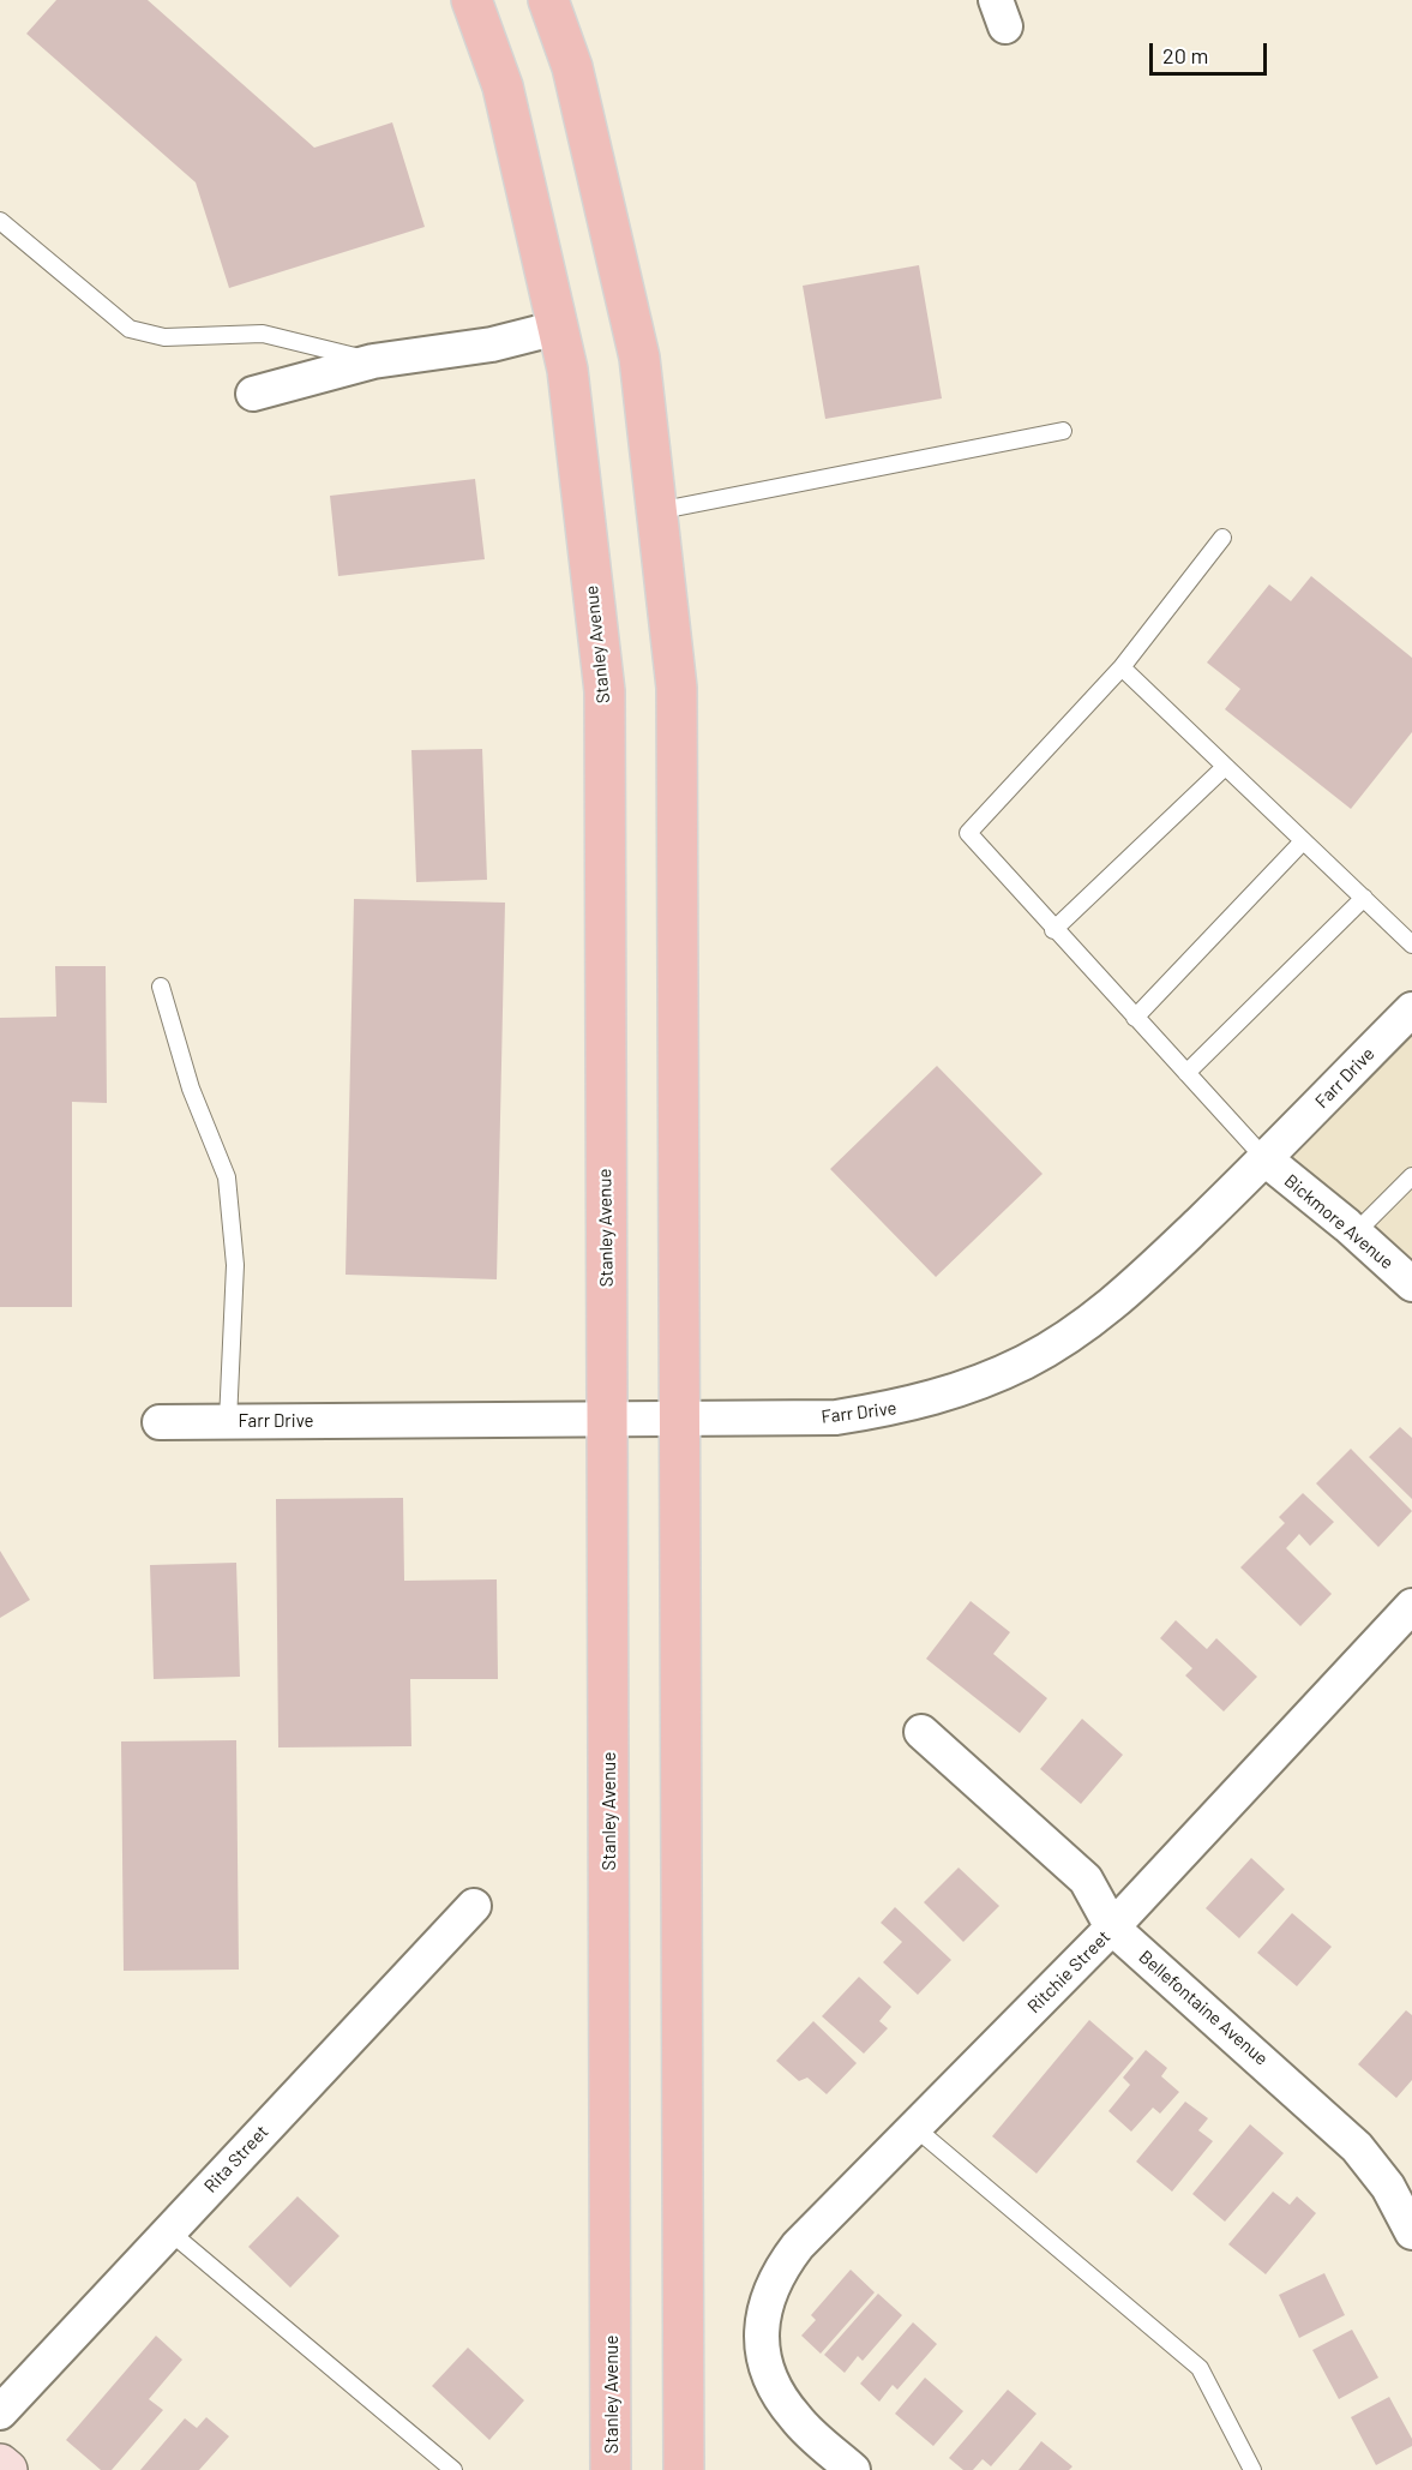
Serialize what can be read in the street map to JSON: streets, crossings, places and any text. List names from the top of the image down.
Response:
{
  "streets": {
    "main road": ["Stanley Avenue"],
    "street": [
      "Farr Drive",
      "Bickmore Avenue",
      "Ritchie Street",
      "Bellefontaine Avenue",
      "Rita Street"
    ]
  },
  "crossings": [
    ["Stanley Avenue", "Farr Drive"],
    ["Farr Drive", "Bickmore Avenue"],
    ["Ritchie Street", "Bellefontaine Avenue"]
  ],
  "scale_bar": "20 m"
}
